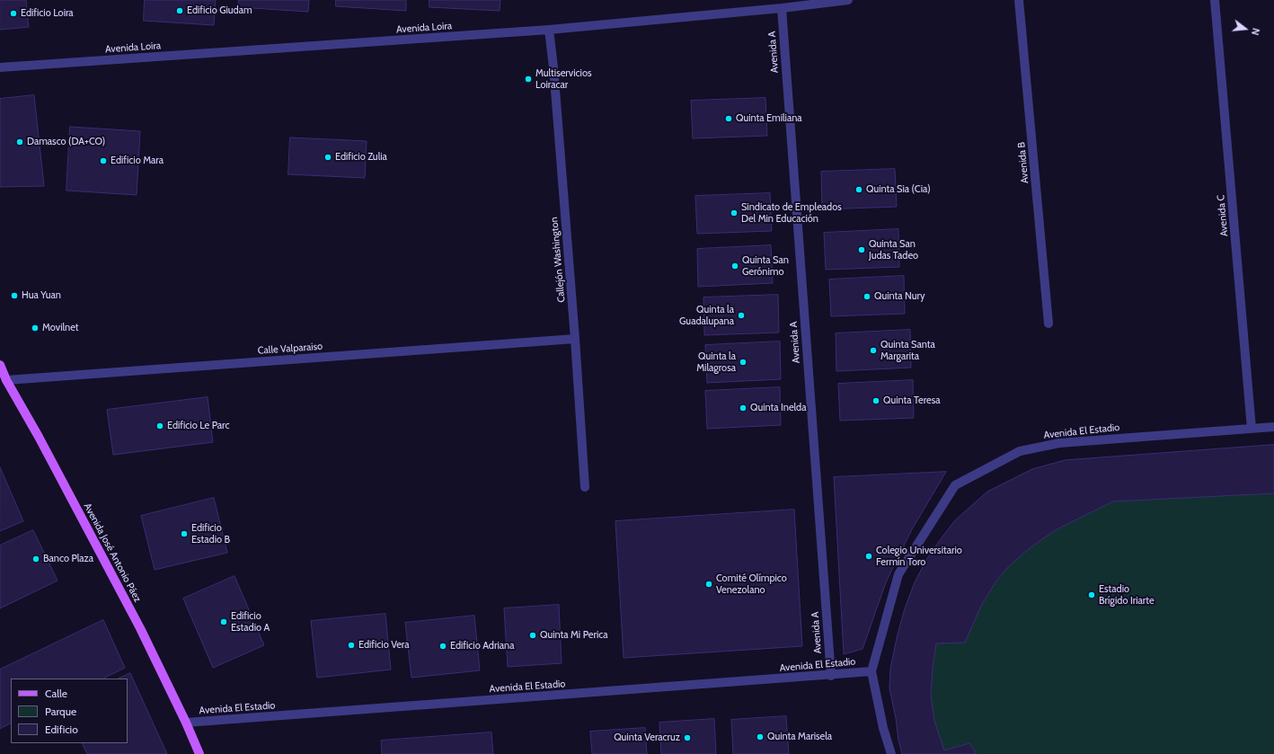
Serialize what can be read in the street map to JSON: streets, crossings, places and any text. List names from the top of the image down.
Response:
{
  "streets": {
    "main road": ["Avenida José Antonio Páez"],
    "street": [
      "Avenida Loira",
      "Avenida A",
      "Avenida B",
      "Avenida C",
      "Callejón Washington",
      "Calle Valparaiso",
      "Avenida El Estadio"
    ]
  },
  "crossings": [
    ["Avenida Loira", "Avenida A"],
    ["Avenida Loira", "Callejón Washington"],
    ["Avenida A", "Avenida El Estadio"],
    ["Avenida C", "Avenida El Estadio"],
    ["Callejón Washington", "Calle Valparaiso"],
    ["Calle Valparaiso", "Avenida José Antonio Páez"],
    ["Avenida El Estadio", "Avenida José Antonio Páez"]
  ],
  "places": [
    "Edificio Giudam",
    "Edificio Loira",
    "Multiservicios Loiracar",
    "Quinta Emiliana",
    "Damasco (DA+CO)",
    "Edificio Zulia",
    "Edificio Mara",
    "Quinta Sia (Cia)",
    "Sindicato de Empleados Del Min Educación",
    "Quinta San Judas Tadeo",
    "Quinta San Gerónimo",
    "Hua Yuan",
    "Quinta Nury",
    "Quinta la Guadalupana",
    "Movilnet",
    "Quinta Santa Margarita",
    "Quinta la Milagrosa",
    "Quinta Teresa",
    "Quinta Inelda",
    "Edificio Le Parc",
    "Edificio Estadio B",
    "Colegio Universitario Fermín Toro",
    "Banco Plaza",
    "Comité Olímpico Venezolano",
    "Estadio Brígido Iriarte",
    "Edificio Estadio A",
    "Quinta Mi Perica",
    "Edificio Vera",
    "Edificio Adriana",
    "Quinta Marisela",
    "Quinta Veracruz"
  ],
  "legend": ["Calle", "Parque", "Edificio"],
  "north": "right"
}
